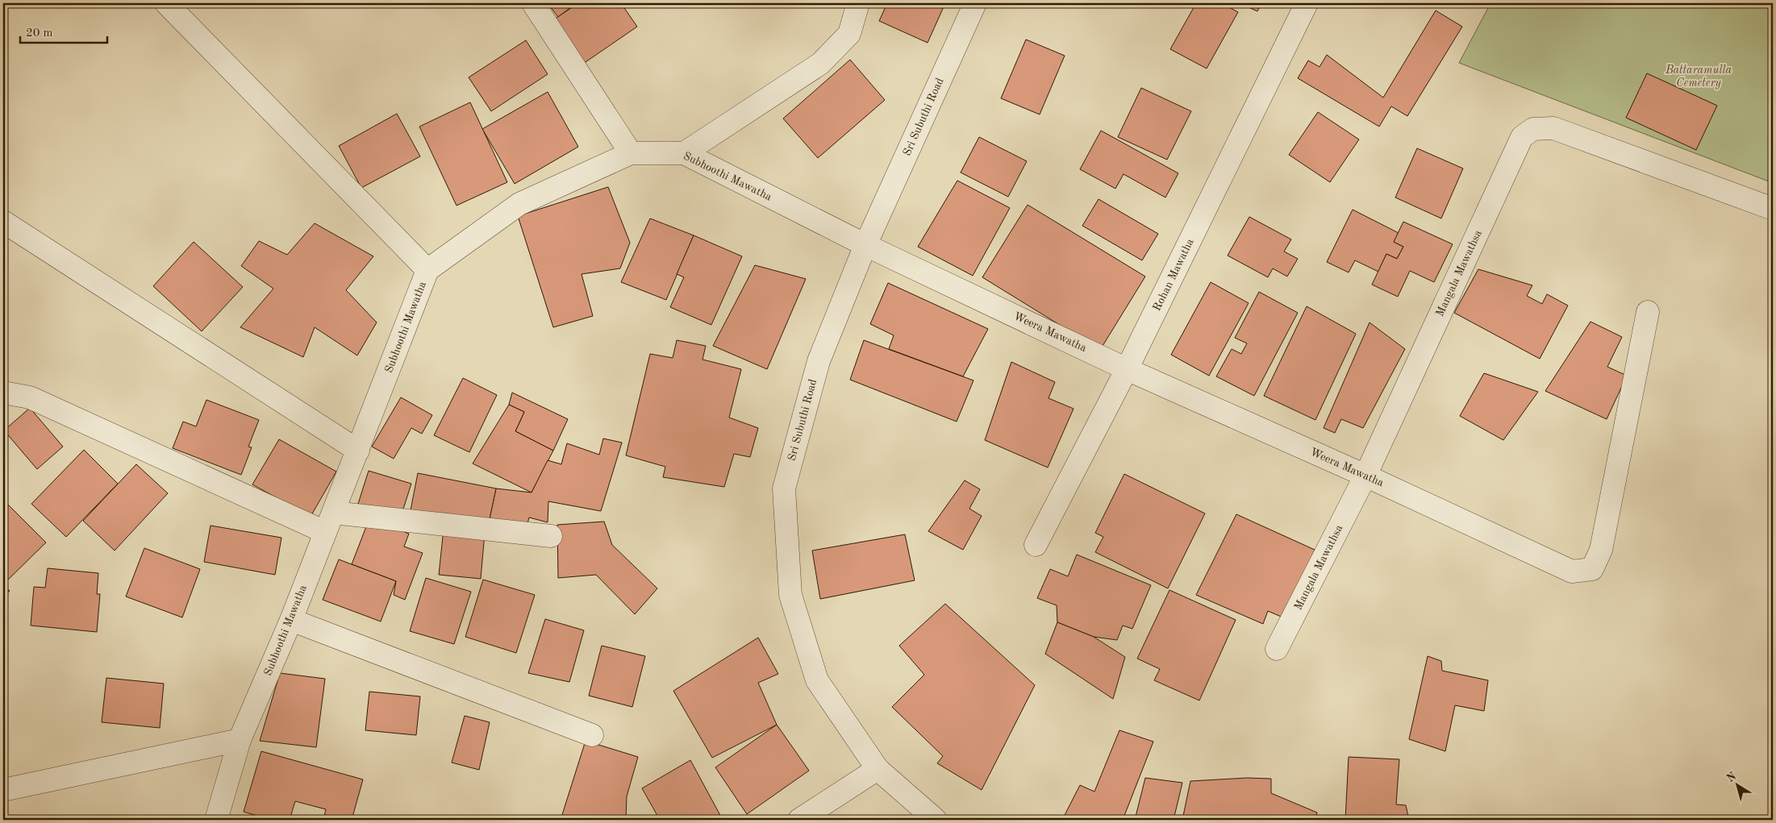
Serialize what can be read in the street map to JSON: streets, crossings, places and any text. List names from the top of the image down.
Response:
{
  "streets": {
    "street": [
      "Sri Subuthi Road",
      "Subhoothi Mawatha",
      "Mangala Mawathsa",
      "Rohan Mawatha",
      "Weera Mawatha"
    ]
  },
  "crossings": [
    ["Sri Subuthi Road", "Subhoothi Mawatha"],
    ["Sri Subuthi Road", "Weera Mawatha"],
    ["Subhoothi Mawatha", "Weera Mawatha"],
    ["Mangala Mawathsa", "Weera Mawatha"],
    ["Rohan Mawatha", "Weera Mawatha"]
  ],
  "parks": ["Battaramulla Cemetery"],
  "scale_bar": "20 m",
  "north": "top left"
}
